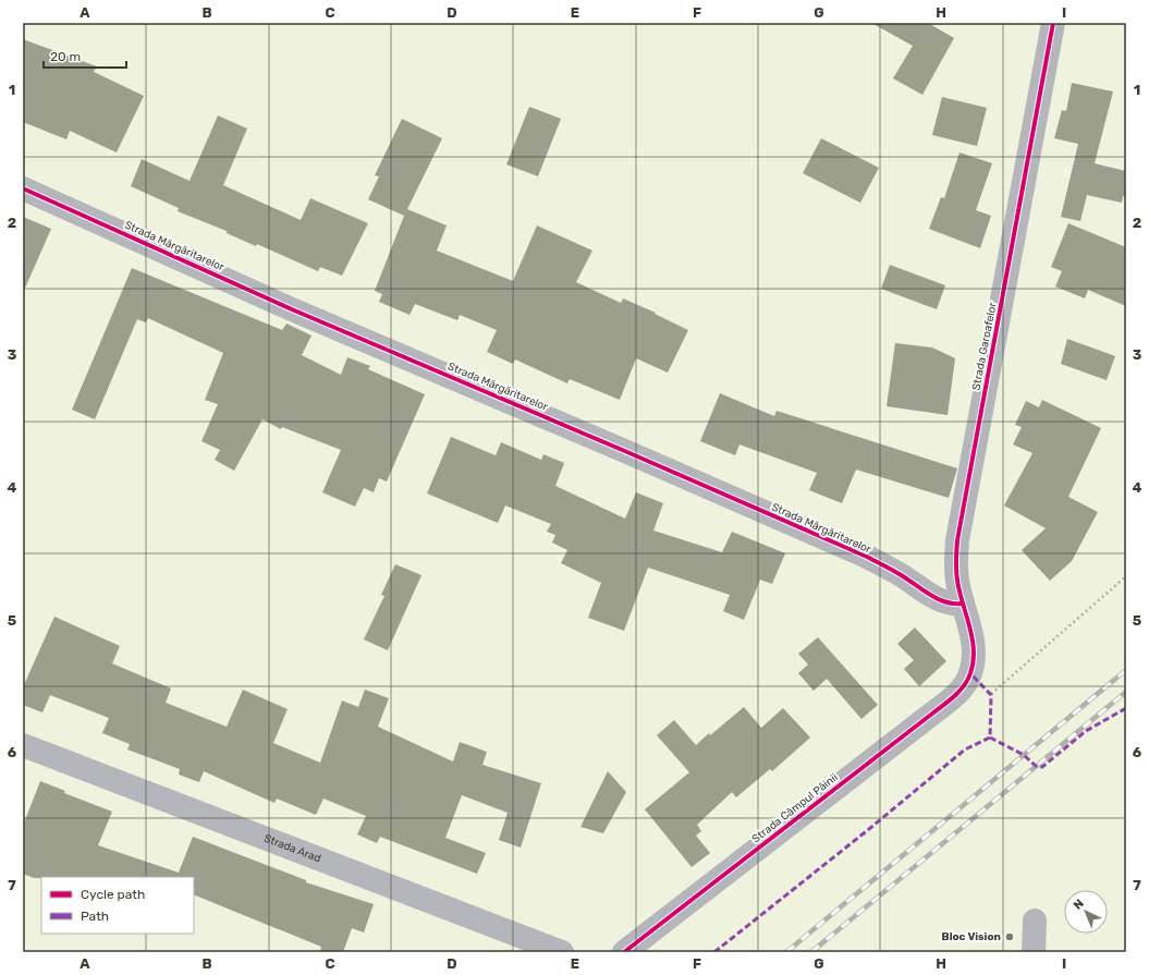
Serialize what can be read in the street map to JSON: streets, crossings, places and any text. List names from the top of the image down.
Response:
{
  "streets": {
    "street": [
      "Strada Mărgăritarelor",
      "Strada Garoafelor",
      "Strada Câmpul Pâinii",
      "Strada Arad"
    ]
  },
  "crossings": [
    ["Strada Mărgăritarelor", "Strada Garoafelor"],
    ["Strada Garoafelor", "Strada Câmpul Pâinii"]
  ],
  "places": ["Bloc Vision"],
  "legend": ["Cycle path", "Path"],
  "scale_bar": "20 m",
  "north": "top left",
  "grid": {
    "columns": [
      "A",
      "B",
      "C",
      "D",
      "E",
      "F",
      "G",
      "H",
      "I"
    ],
    "rows": [
      "1",
      "2",
      "3",
      "4",
      "5",
      "6",
      "7"
    ]
  }
}
